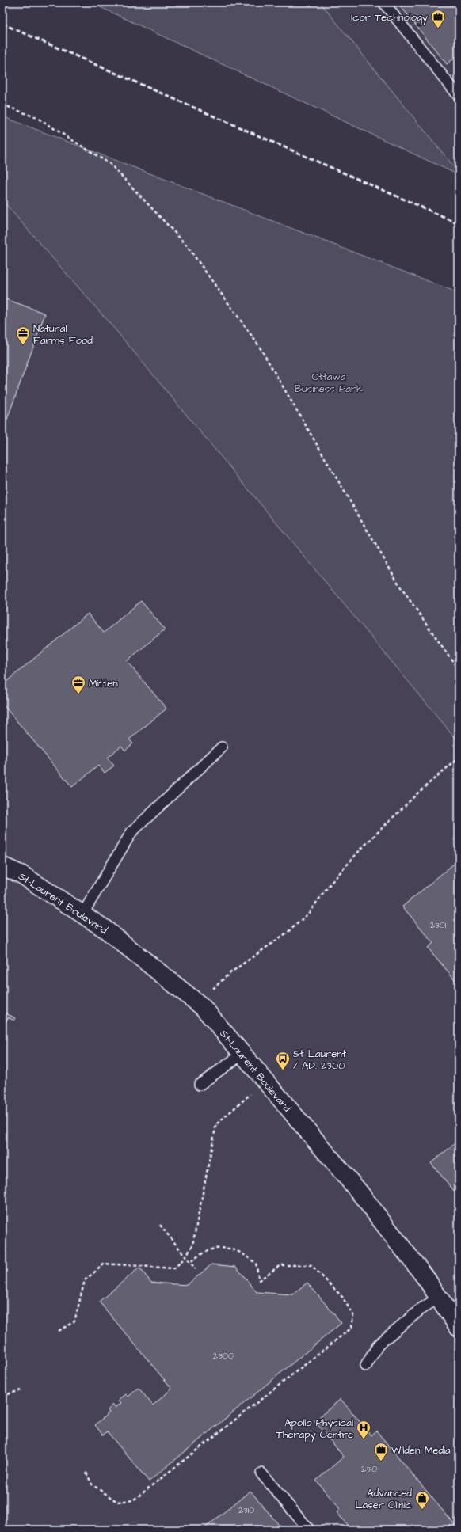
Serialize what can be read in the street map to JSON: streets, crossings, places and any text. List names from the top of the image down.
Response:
{
  "streets": {
    "street": ["St-Laurent Boulevard"]
  },
  "parks": ["Ottawa Business Park"],
  "places": {
    "office": [
      "Icor Technology",
      "Natural Farms Food",
      "Mitten",
      "Wilden Media"
    ],
    "bus stop": ["St Laurent / AD. 2300"],
    "hospital": ["Apollo Physical Therapy Centre"],
    "shop": ["Advanced Laser Clinic"]
  },
  "house_numbers": [
    "2301",
    "2300",
    "2310",
    "2310"
  ]
}
